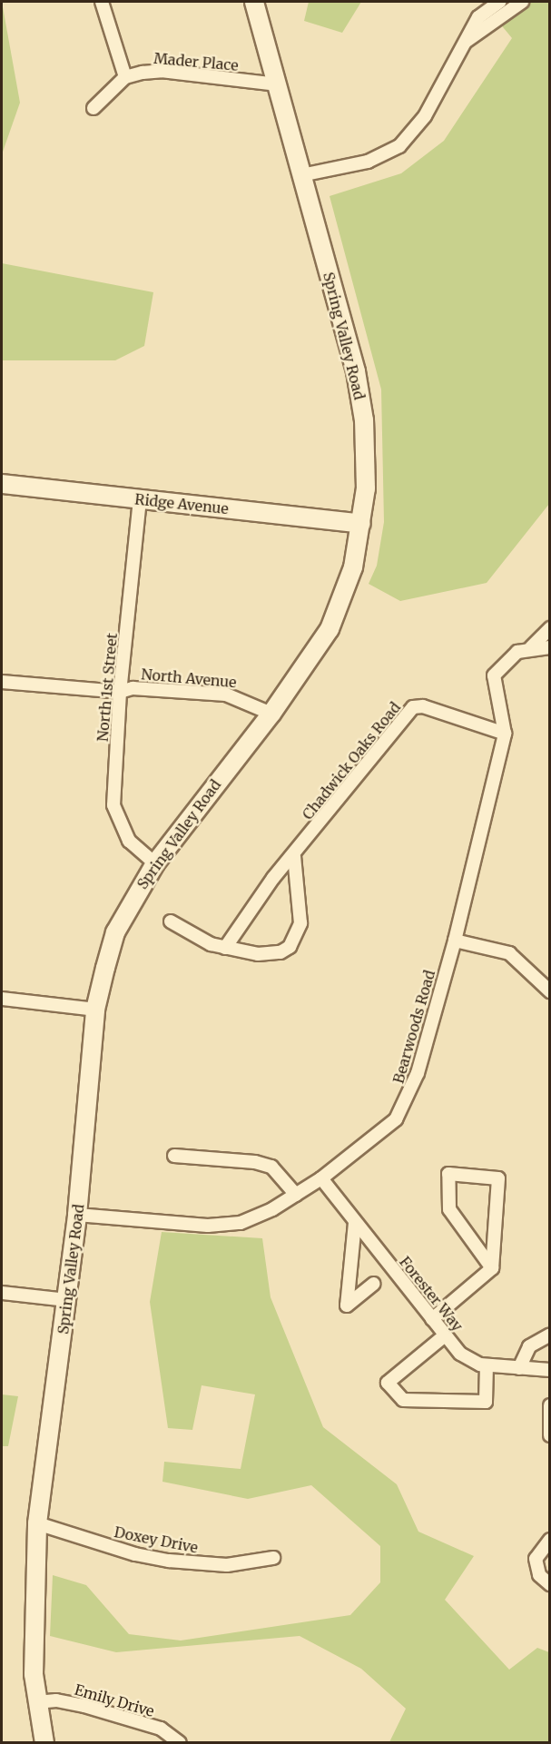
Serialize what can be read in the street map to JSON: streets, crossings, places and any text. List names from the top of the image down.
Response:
{
  "streets": {
    "street": [
      "Mader Place",
      "Spring Valley Road",
      "Ridge Avenue",
      "North Avenue",
      "North 1st Street",
      "Chadwick Oaks Road",
      "Bearwoods Road",
      "Forester Way",
      "Doxey Drive",
      "Emily Drive"
    ]
  },
  "crossings": [
    ["Mader Place", "Spring Valley Road"],
    ["Spring Valley Road", "Ridge Avenue"],
    ["Spring Valley Road", "North Avenue"],
    ["Spring Valley Road", "North 1st Street"],
    ["Spring Valley Road", "Bearwoods Road"],
    ["Spring Valley Road", "Doxey Drive"],
    ["Spring Valley Road", "Emily Drive"],
    ["Ridge Avenue", "North 1st Street"],
    ["North Avenue", "North 1st Street"],
    ["Chadwick Oaks Road", "Bearwoods Road"],
    ["Bearwoods Road", "Forester Way"]
  ]
}
